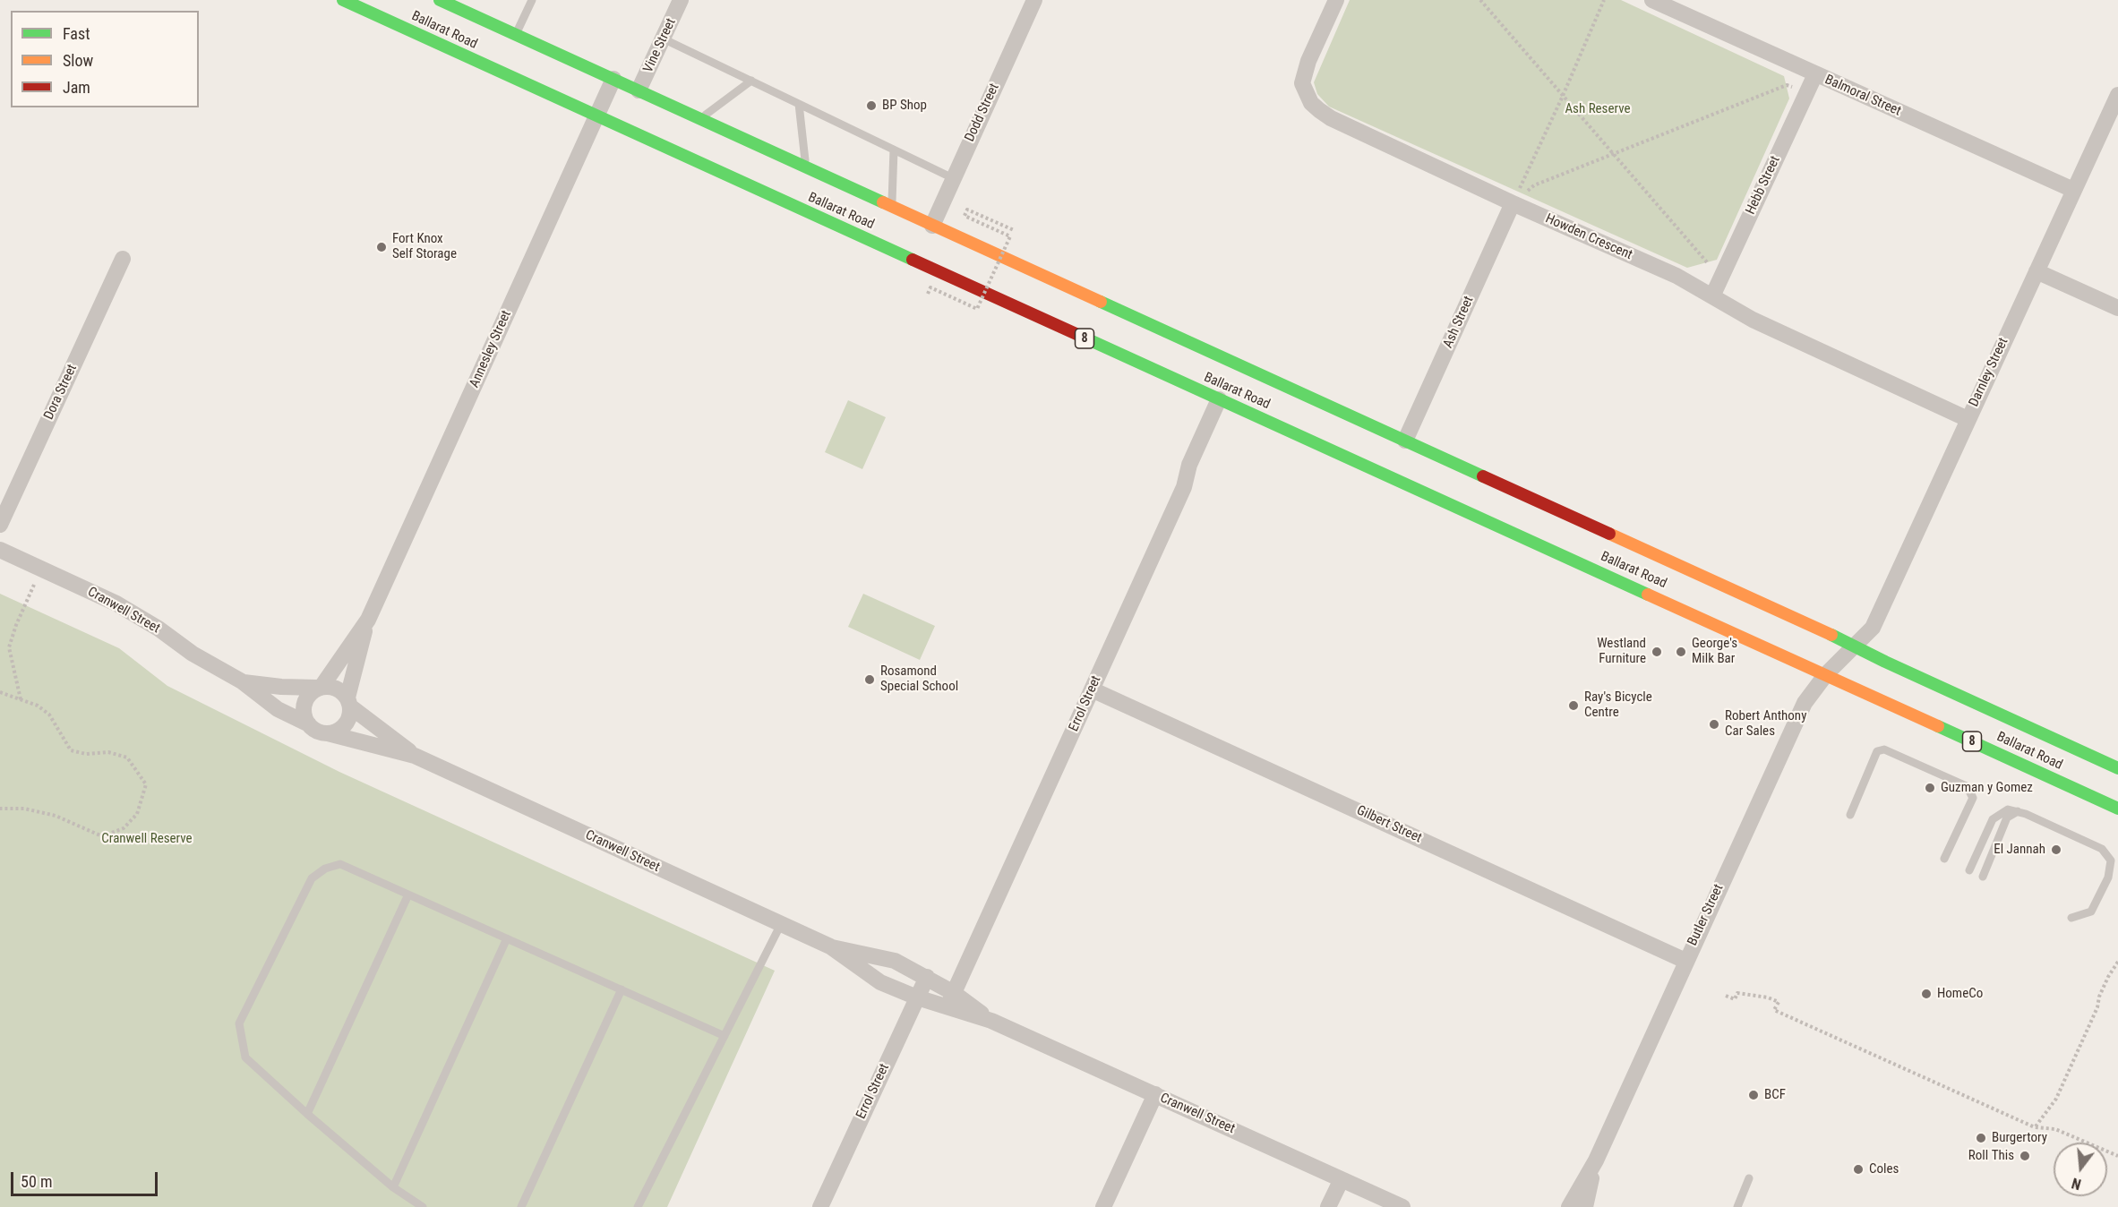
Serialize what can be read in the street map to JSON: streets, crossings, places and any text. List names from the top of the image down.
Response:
{
  "streets": {
    "highway": ["Ballarat Road", "8"],
    "street": [
      "Vine Street",
      "Balmoral Street",
      "Dodd Street",
      "Hebb Street",
      "Howden Crescent",
      "Ash Street",
      "Annesley Street",
      "Darnley Street",
      "Dora Street",
      "Cranwell Street",
      "Errol Street",
      "Gilbert Street",
      "Butler Street"
    ]
  },
  "crossings": [
    ["Ballarat Road", "Vine Street"],
    ["Ballarat Road", "Dodd Street"],
    ["Ballarat Road", "Ash Street"],
    ["Ballarat Road", "Annesley Street"],
    ["Ballarat Road", "Darnley Street"],
    ["Ballarat Road", "Errol Street"],
    ["Ballarat Road", "Butler Street"],
    ["Balmoral Street", "Hebb Street"],
    ["Balmoral Street", "Darnley Street"],
    ["Hebb Street", "Howden Crescent"],
    ["Howden Crescent", "Ash Street"],
    ["Howden Crescent", "Darnley Street"],
    ["Annesley Street", "Cranwell Street"],
    ["Darnley Street", "Butler Street"],
    ["Cranwell Street", "Errol Street"],
    ["Errol Street", "Gilbert Street"],
    ["Gilbert Street", "Butler Street"]
  ],
  "parks": ["Ash Reserve", "Cranwell Reserve"],
  "places": [
    "BP Shop",
    "Fort Knox Self Storage",
    "Westland Furniture",
    "George's Milk Bar",
    "Rosamond Special School",
    "Ray's Bicycle Centre",
    "Robert Anthony Car Sales",
    "Guzman y Gomez",
    "El Jannah",
    "HomeCo",
    "BCF",
    "Burgertory",
    "Roll This",
    "Coles"
  ],
  "legend": ["Fast", "Slow", "Jam"],
  "scale_bar": "50 m",
  "north": "bottom"
}
